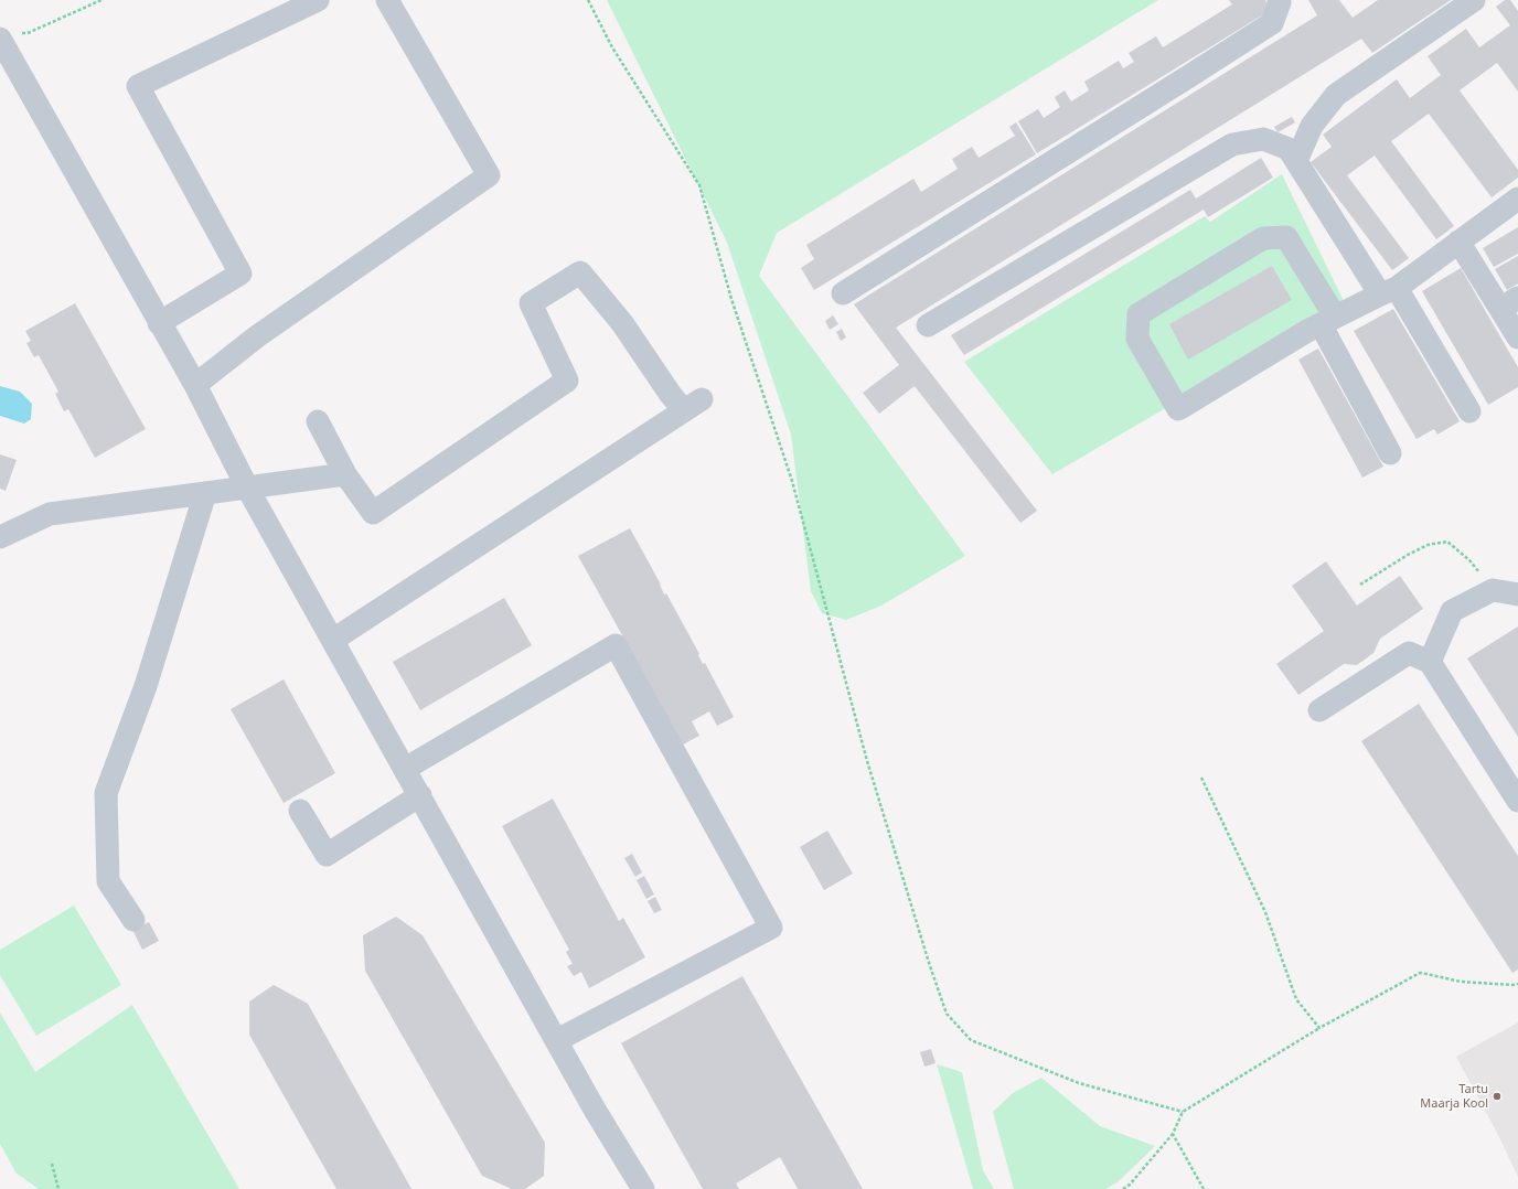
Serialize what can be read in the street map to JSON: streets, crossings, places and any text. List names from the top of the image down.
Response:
{
  "places": ["Tartu Maarja Kool"]
}
